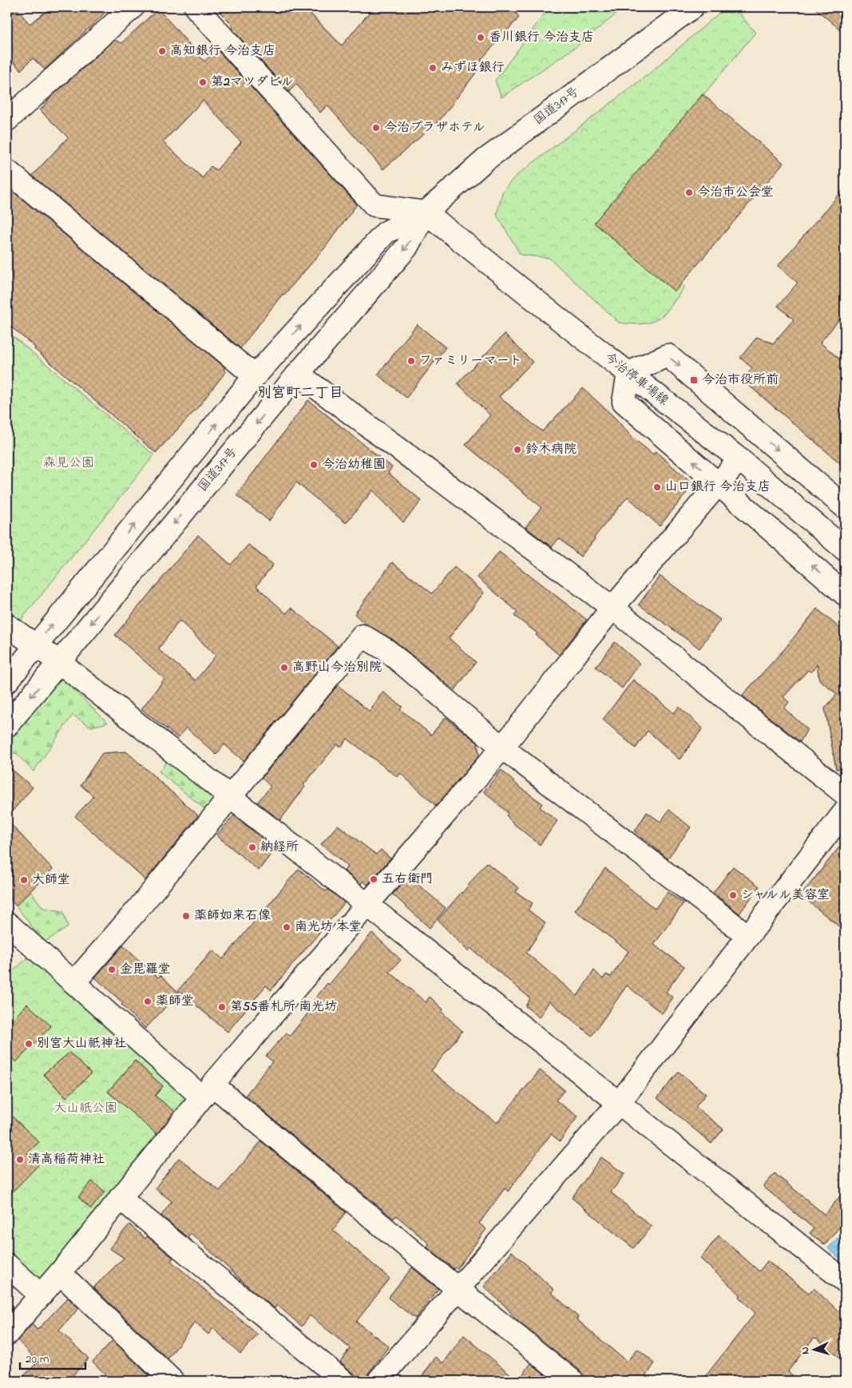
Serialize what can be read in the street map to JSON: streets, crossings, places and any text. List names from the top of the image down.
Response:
{
  "streets": {
    "main road": ["国道317号", "今治停車場線"]
  },
  "crossings": [
    ["国道317号", "今治停車場線"]
  ],
  "districts": ["別宮町二丁目"],
  "parks": ["森見公園", "大山祇公園"],
  "places": {
    "other": [
      "香川銀行 今治支店",
      "高知銀行 今治支店",
      "みずほ銀行",
      "第2マツダビル",
      "今治プラザホテル",
      "今治市公会堂",
      "ファミリーマート",
      "鈴木病院",
      "今治幼稚園",
      "山口銀行 今治支店",
      "高野山今治別院",
      "納経所",
      "五右衛門",
      "大師堂",
      "シャルル美容室",
      "薬師如来石像",
      "南光坊 本堂",
      "金毘羅堂",
      "薬師堂",
      "第55番札所 南光坊",
      "別宮大山祇神社",
      "清高稲荷神社"
    ],
    "transit": ["今治市役所前"]
  },
  "scale_bar": "20 m",
  "north": "left"
}
